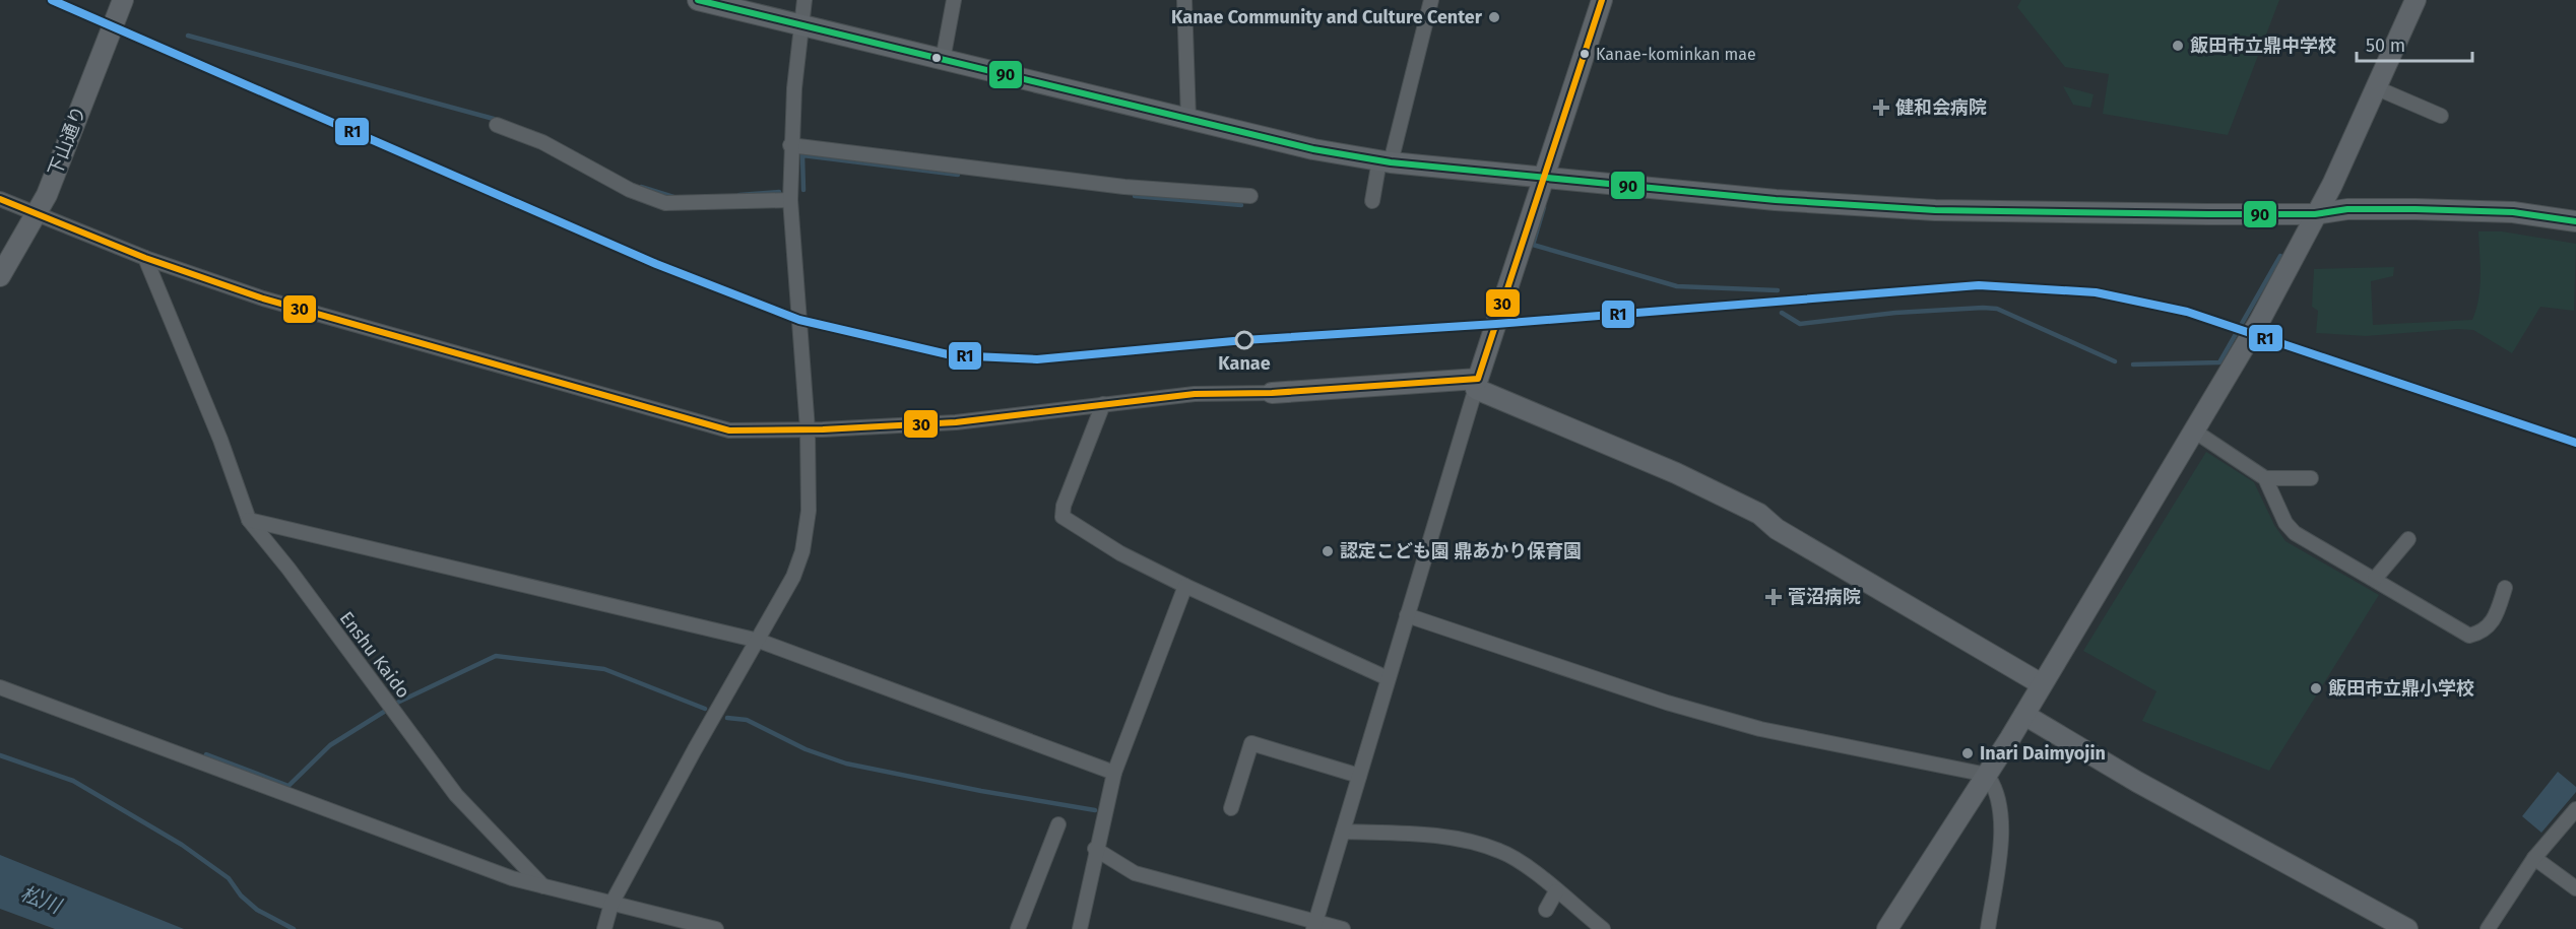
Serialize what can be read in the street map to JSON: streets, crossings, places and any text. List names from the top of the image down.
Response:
{
  "streets": {
    "street": ["下山通り", "Enshu Kaido"]
  },
  "water": ["松川"],
  "places": {
    "other": [
      "Kanae Community and Culture Center",
      "飯田市立鼎中学校",
      "Kanae-kominkan mae",
      "Kanae",
      "認定こども園 鼎あかり保育園",
      "飯田市立鼎小学校",
      "Inari Daimyojin"
    ],
    "health": ["健和会病院", "菅沼病院"]
  },
  "lines": ["transit line R1", "transit line 90", "transit line 30"],
  "scale_bar": "50 m"
}
